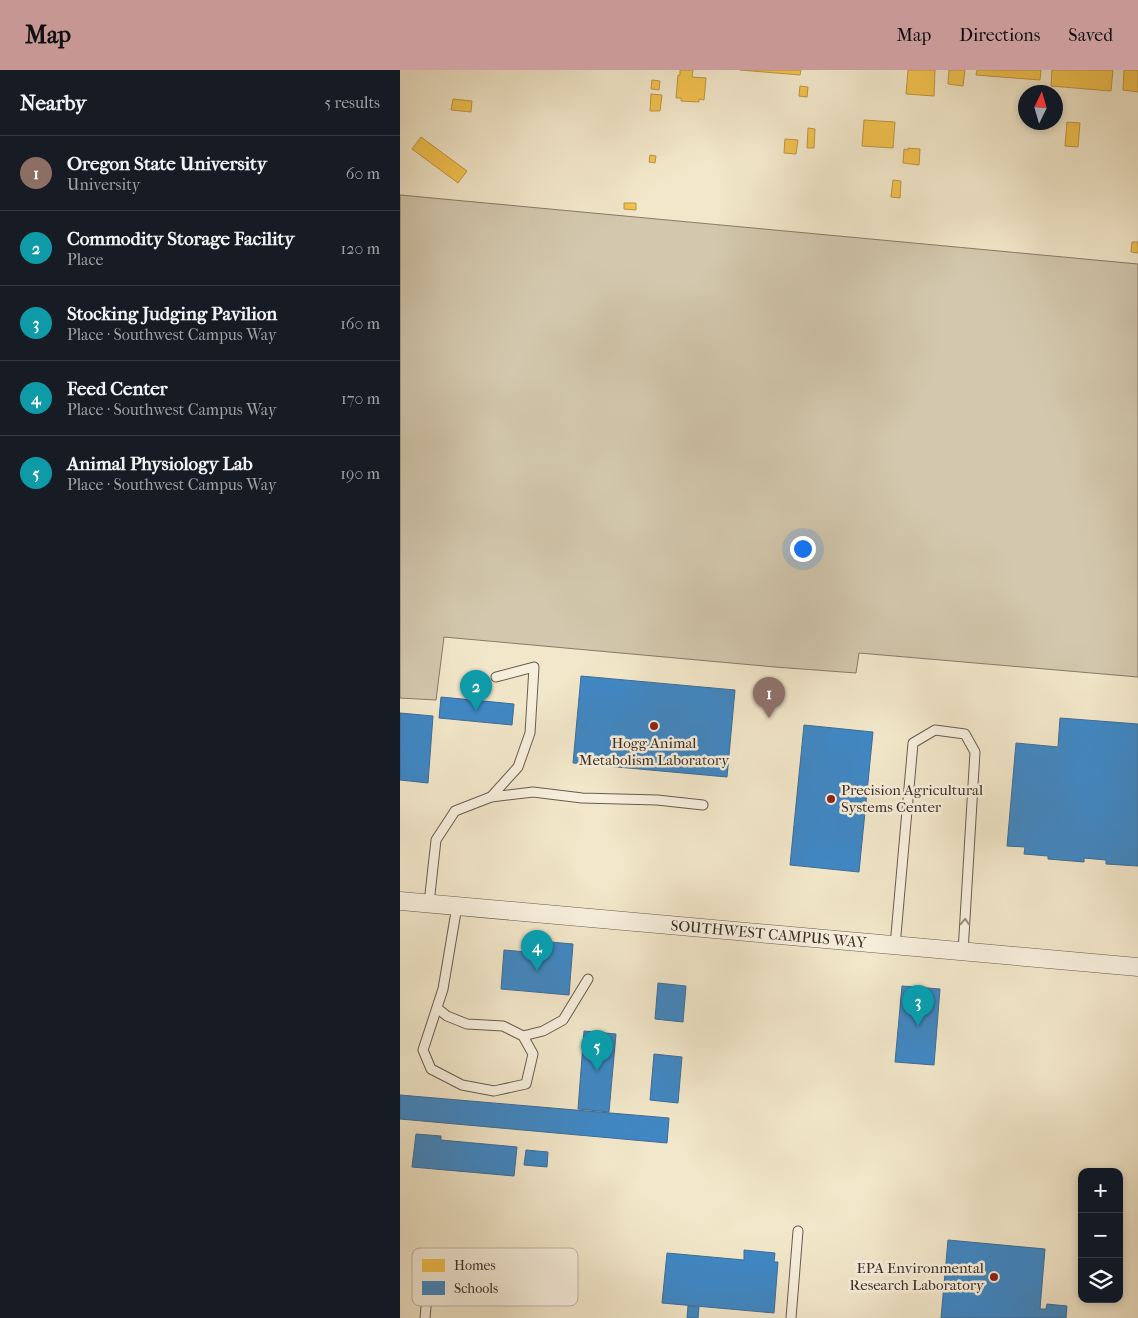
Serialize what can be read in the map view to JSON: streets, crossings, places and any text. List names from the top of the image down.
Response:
{
  "streets": {
    "street": ["SOUTHWEST CAMPUS WAY"]
  },
  "places": ["Hogg Animal Metabolism Laboratory", "Precision Agricultural Systems Center", "EPA Environmental Research Laboratory"],
  "legend": ["Homes", "Schools"],
  "north": "top",
  "page": {
    "header": "Map",
    "nav": ["Map", "Directions", "Saved"],
    "heading": ["Nearby", "5 results"],
    "list": [
      {
        "mark": "1",
        "name": "Oregon State University",
        "note": "University",
        "value": "60 m"
      },
      {
        "mark": "2",
        "name": "Commodity Storage Facility",
        "note": "Place",
        "value": "120 m"
      },
      {
        "mark": "3",
        "name": "Stocking Judging Pavilion",
        "note": "Place · Southwest Campus Way",
        "value": "160 m"
      },
      {
        "mark": "4",
        "name": "Feed Center",
        "note": "Place · Southwest Campus Way",
        "value": "170 m"
      },
      {
        "mark": "5",
        "name": "Animal Physiology Lab",
        "note": "Place · Southwest Campus Way",
        "value": "190 m"
      }
    ],
    "pins": [
      "2",
      "1",
      "4",
      "3",
      "5"
    ],
    "map_buttons": ["+", "−"]
  }
}
